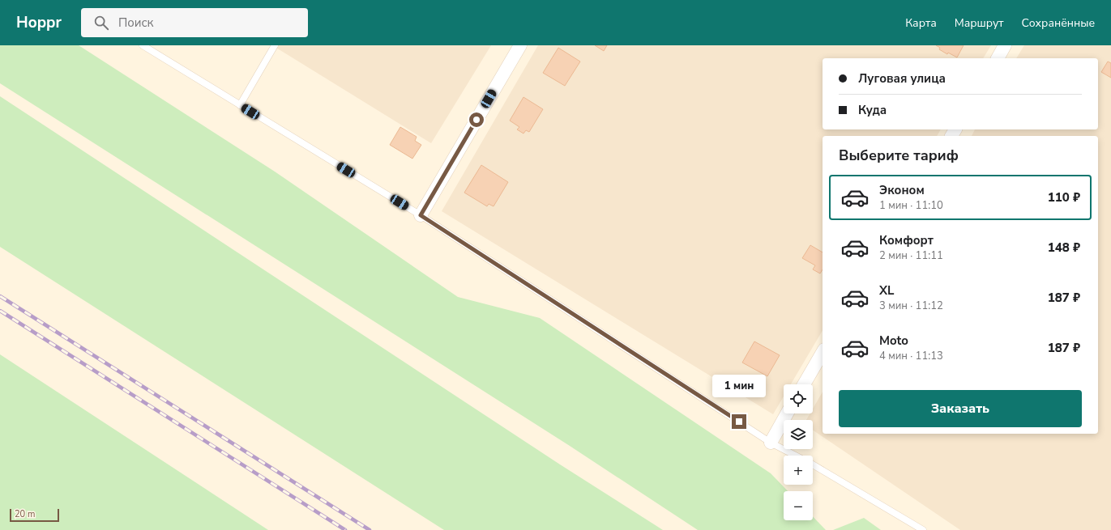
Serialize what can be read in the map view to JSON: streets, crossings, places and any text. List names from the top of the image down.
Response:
{
  "scale_bar": "20 m",
  "page": {
    "header": "Hoppr",
    "search": "Поиск",
    "nav": ["Карта", "Маршрут", "Сохранённые"],
    "banner": ["Луговая улица", "Куда"],
    "heading": "Выберите тариф",
    "list": [
      {
        "name": "Эконом",
        "note": "1 мин · 11:10",
        "value": "110 ₽"
      },
      {
        "name": "Комфорт",
        "note": "2 мин · 11:11",
        "value": "148 ₽"
      },
      {
        "name": "XL",
        "note": "3 мин · 11:12",
        "value": "187 ₽"
      },
      {
        "name": "Moto",
        "note": "4 мин · 11:13",
        "value": "187 ₽"
      }
    ],
    "bubble": "1 мин",
    "buttons": "Заказать",
    "map_buttons": ["+", "−"],
    "scale": "20 m"
  }
}
